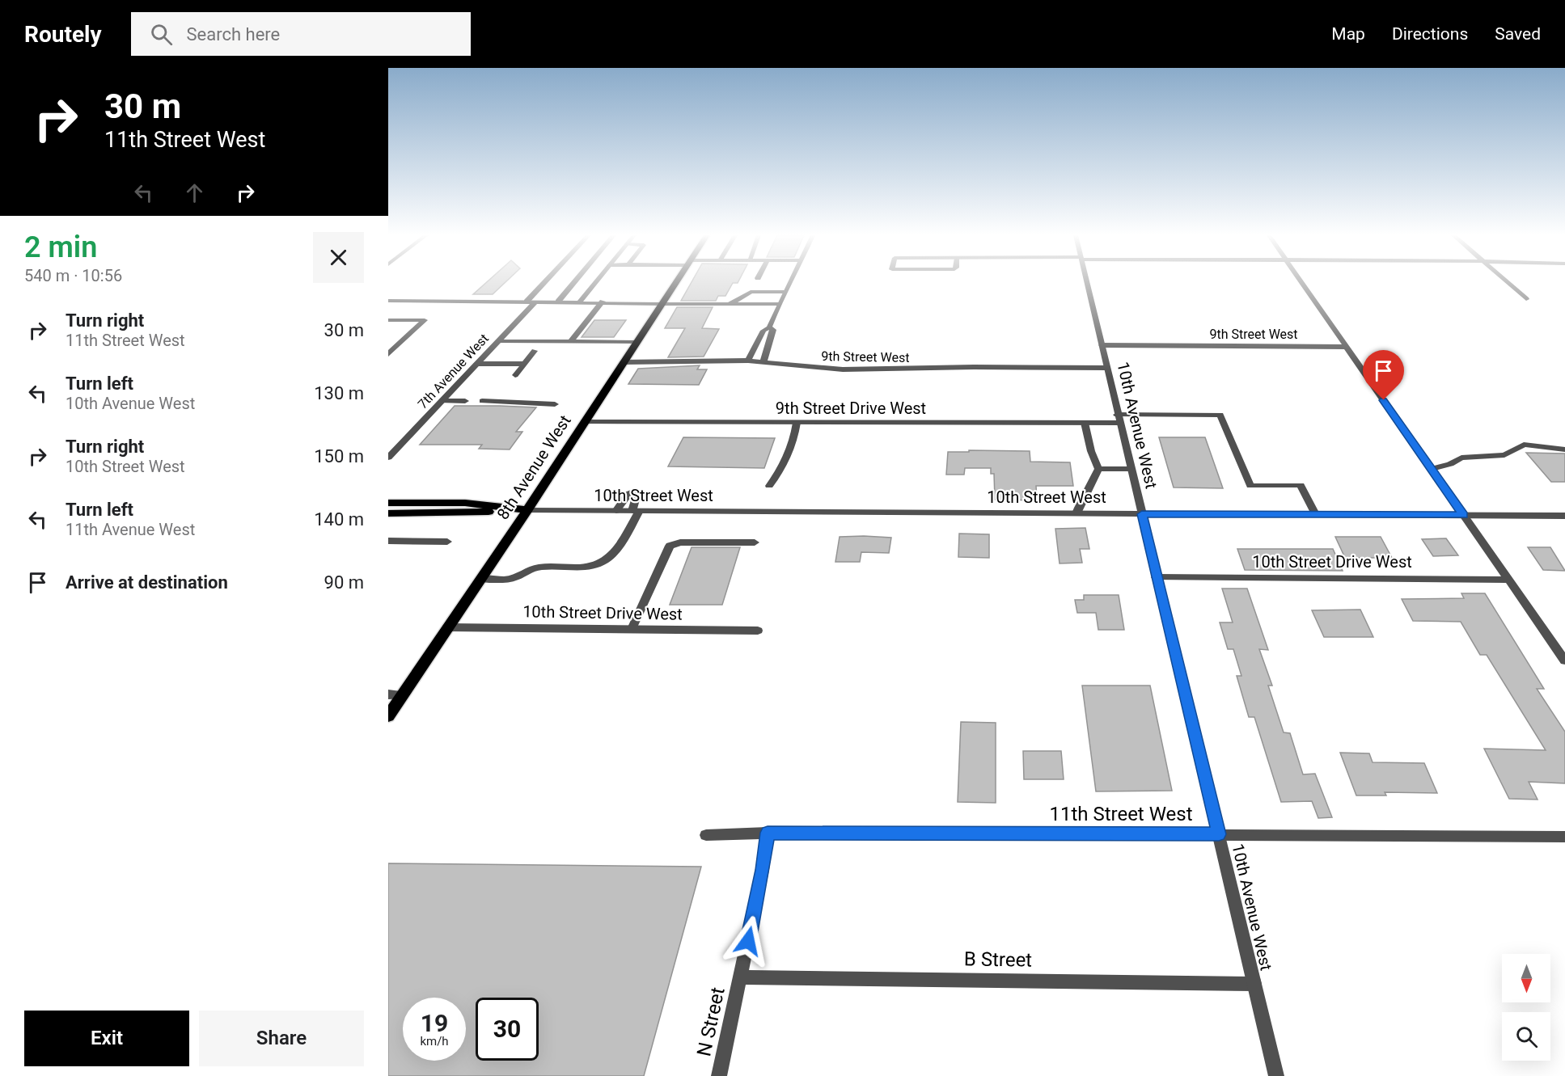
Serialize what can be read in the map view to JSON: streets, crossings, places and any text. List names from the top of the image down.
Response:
{
  "streets": {
    "main road": ["8th Avenue West", "10th Street West"],
    "street": [
      "9th Street West",
      "7th Avenue West",
      "9th Street Drive West",
      "10th Avenue West",
      "10th Street Drive West",
      "11th Street West",
      "B Street",
      "N Street"
    ]
  },
  "crossings": [
    ["9th Street West", "10th Avenue West"],
    ["9th Street West", "8th Avenue West"],
    ["9th Street Drive West", "10th Avenue West"],
    ["9th Street Drive West", "8th Avenue West"],
    ["9th Street Drive West", "10th Street West"],
    ["10th Avenue West", "10th Street West"],
    ["10th Avenue West", "10th Street Drive West"],
    ["10th Avenue West", "11th Street West"],
    ["10th Avenue West", "B Street"],
    ["8th Avenue West", "10th Street West"],
    ["8th Avenue West", "10th Street Drive West"],
    ["11th Street West", "N Street"],
    ["B Street", "N Street"]
  ],
  "north": "bottom",
  "page": {
    "header": "Routely",
    "search": "Search here",
    "nav": ["Map", "Directions", "Saved"],
    "turn": ["30 m", "11th Street West"],
    "heading": ["2 min", "540 m · 10:56"],
    "list": [
      {
        "name": "Turn right",
        "note": "11th Street West",
        "value": "30 m"
      },
      {
        "name": "Turn left",
        "note": "10th Avenue West",
        "value": "130 m"
      },
      {
        "name": "Turn right",
        "note": "10th Street West",
        "value": "150 m"
      },
      {
        "name": "Turn left",
        "note": "11th Avenue West",
        "value": "140 m"
      },
      {
        "name": "Arrive at destination",
        "value": "90 m"
      }
    ],
    "speed": "19 km/h",
    "limit": "30",
    "buttons": ["Exit", "Share"]
  }
}
